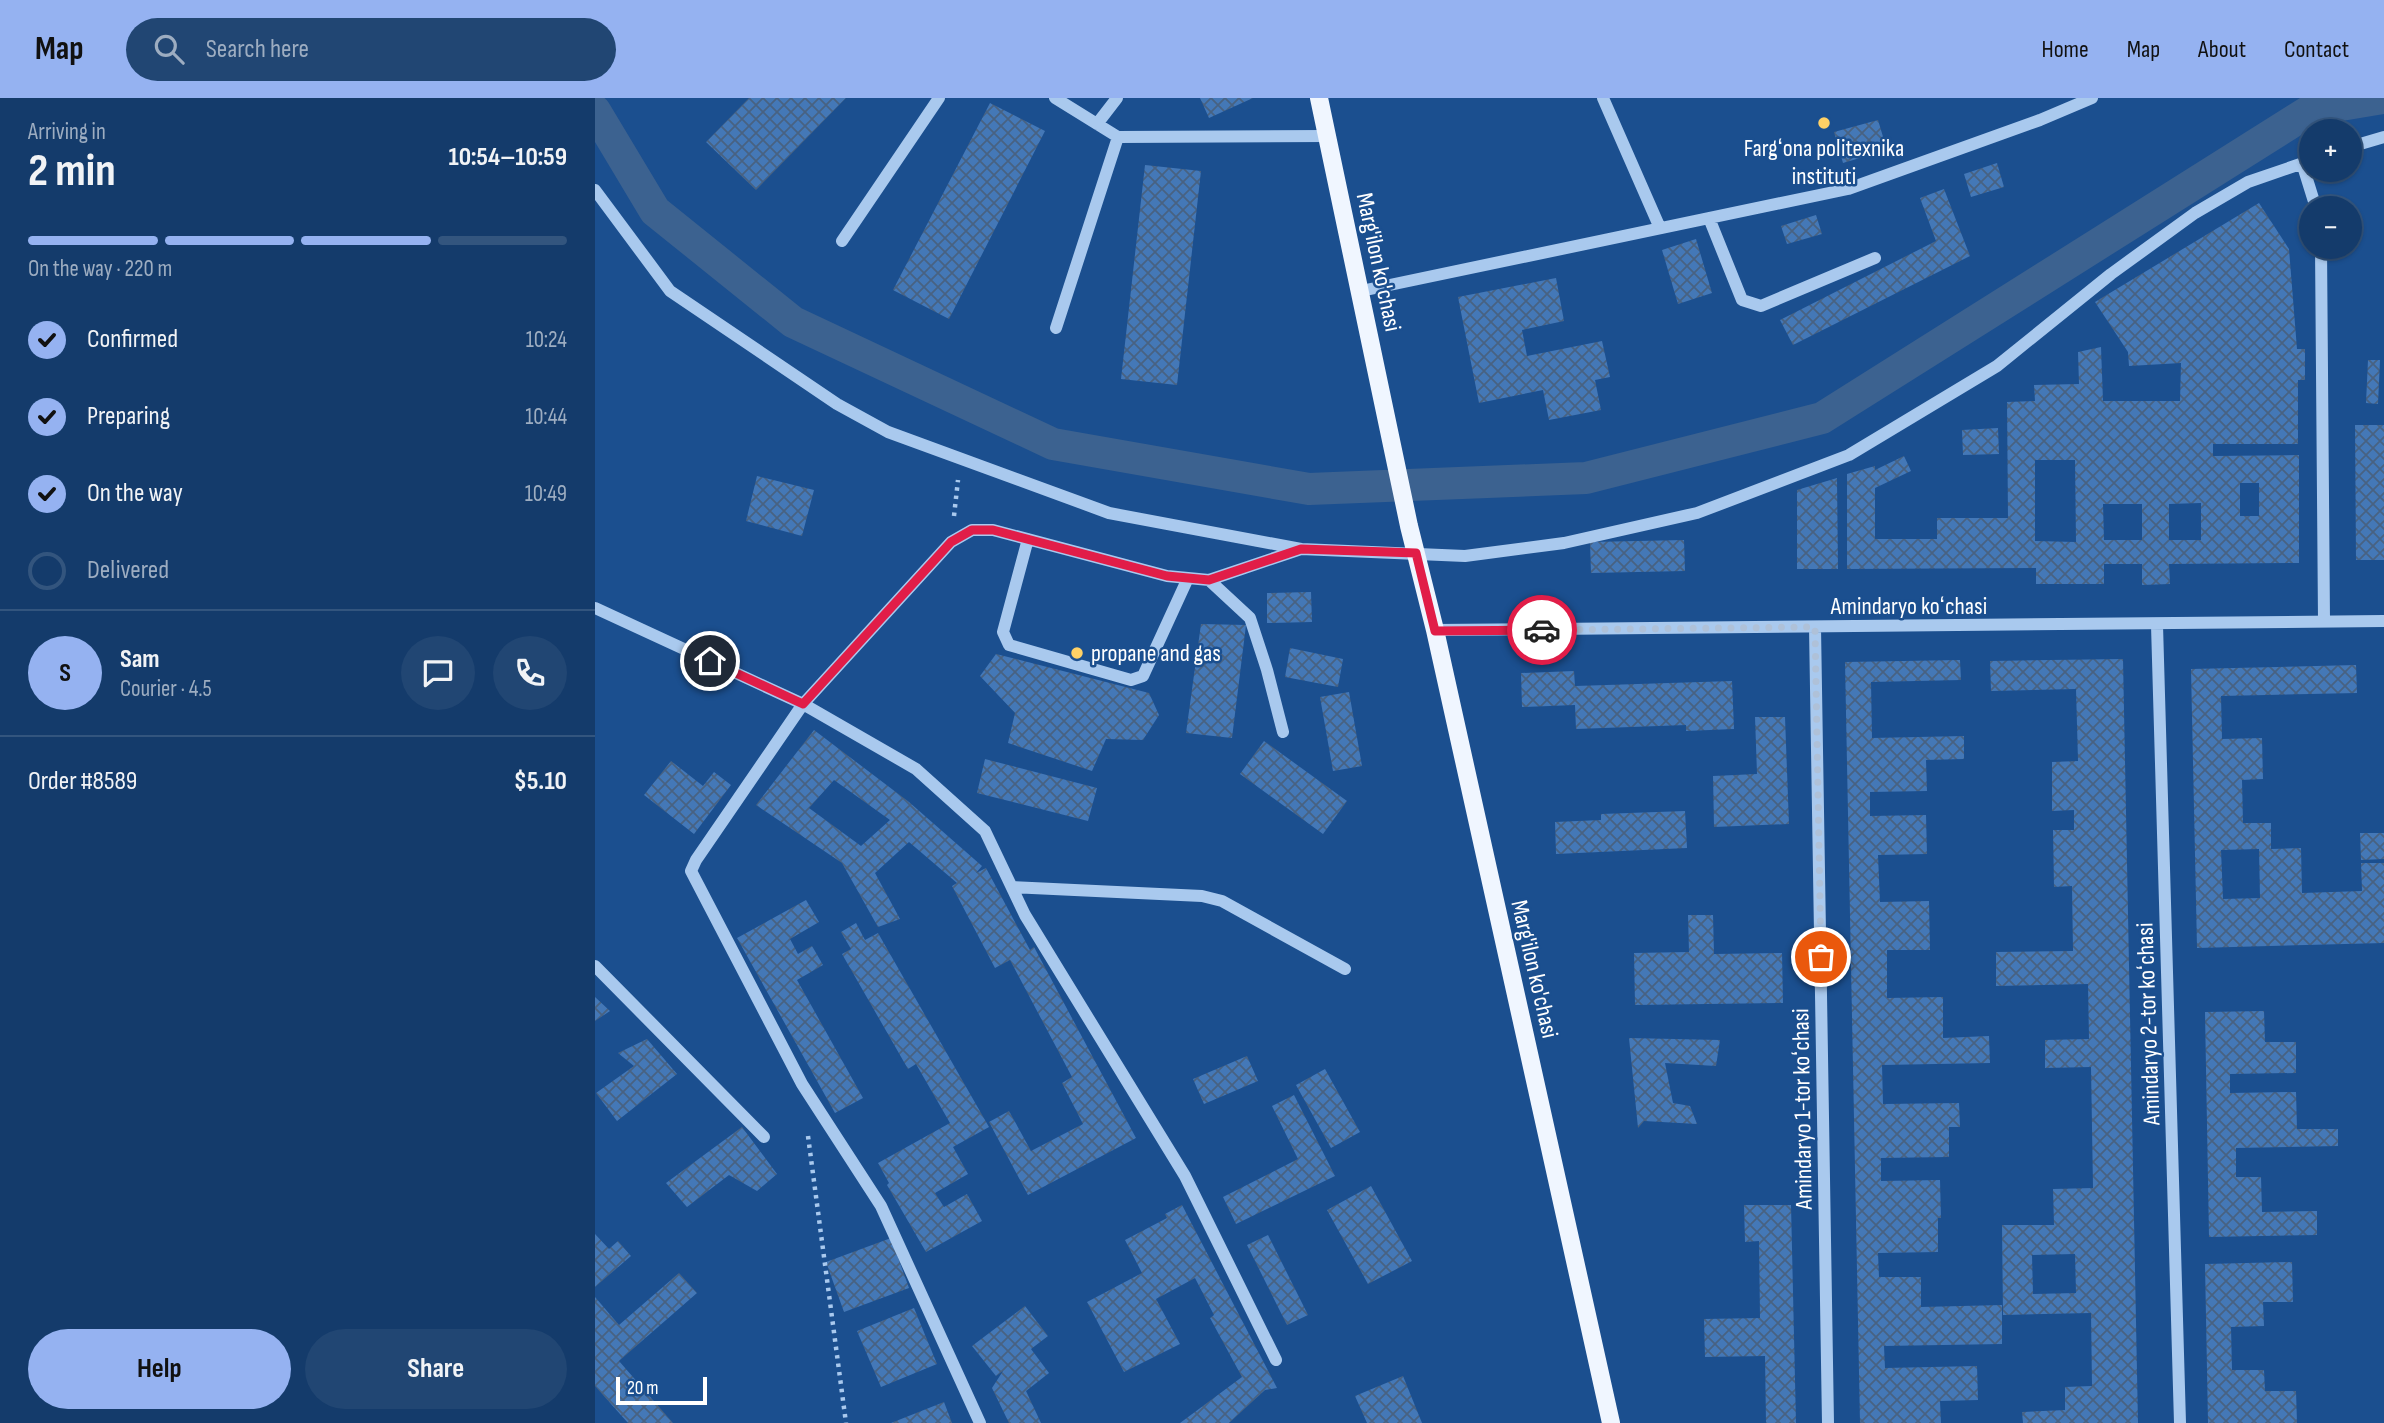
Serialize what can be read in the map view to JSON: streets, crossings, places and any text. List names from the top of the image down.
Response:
{
  "streets": {
    "main road": ["Marg'ilon ko'chasi"],
    "street": ["Amindaryo koʻchasi", "Amindaryo 2-tor koʻchasi", "Amindaryo 1-tor koʻchasi"]
  },
  "crossings": [
    ["Marg'ilon ko'chasi", "Amindaryo koʻchasi"],
    ["Amindaryo koʻchasi", "Amindaryo 2-tor koʻchasi"],
    ["Amindaryo koʻchasi", "Amindaryo 1-tor koʻchasi"]
  ],
  "places": ["Fargʻona politexnika instituti", "propane and gas"],
  "scale_bar": "20 m",
  "page": {
    "header": "Map",
    "search": "Search here",
    "nav": [
      "Home",
      "Map",
      "About",
      "Contact"
    ],
    "heading": ["2 min", "Arriving in", "10:54–10:59"],
    "panel": [
      "Sam",
      "Courier · 4.5",
      "Order #8589",
      "$5.10"
    ],
    "map_buttons": ["+", "−"],
    "bar": "On the way · 220 m",
    "list": [
      ["Confirmed", "10:24"],
      ["Preparing", "10:44"],
      ["On the way", "10:49"],
      "Delivered"
    ],
    "round": "S",
    "buttons": ["Help", "Share"],
    "scale": "20 m"
  }
}
